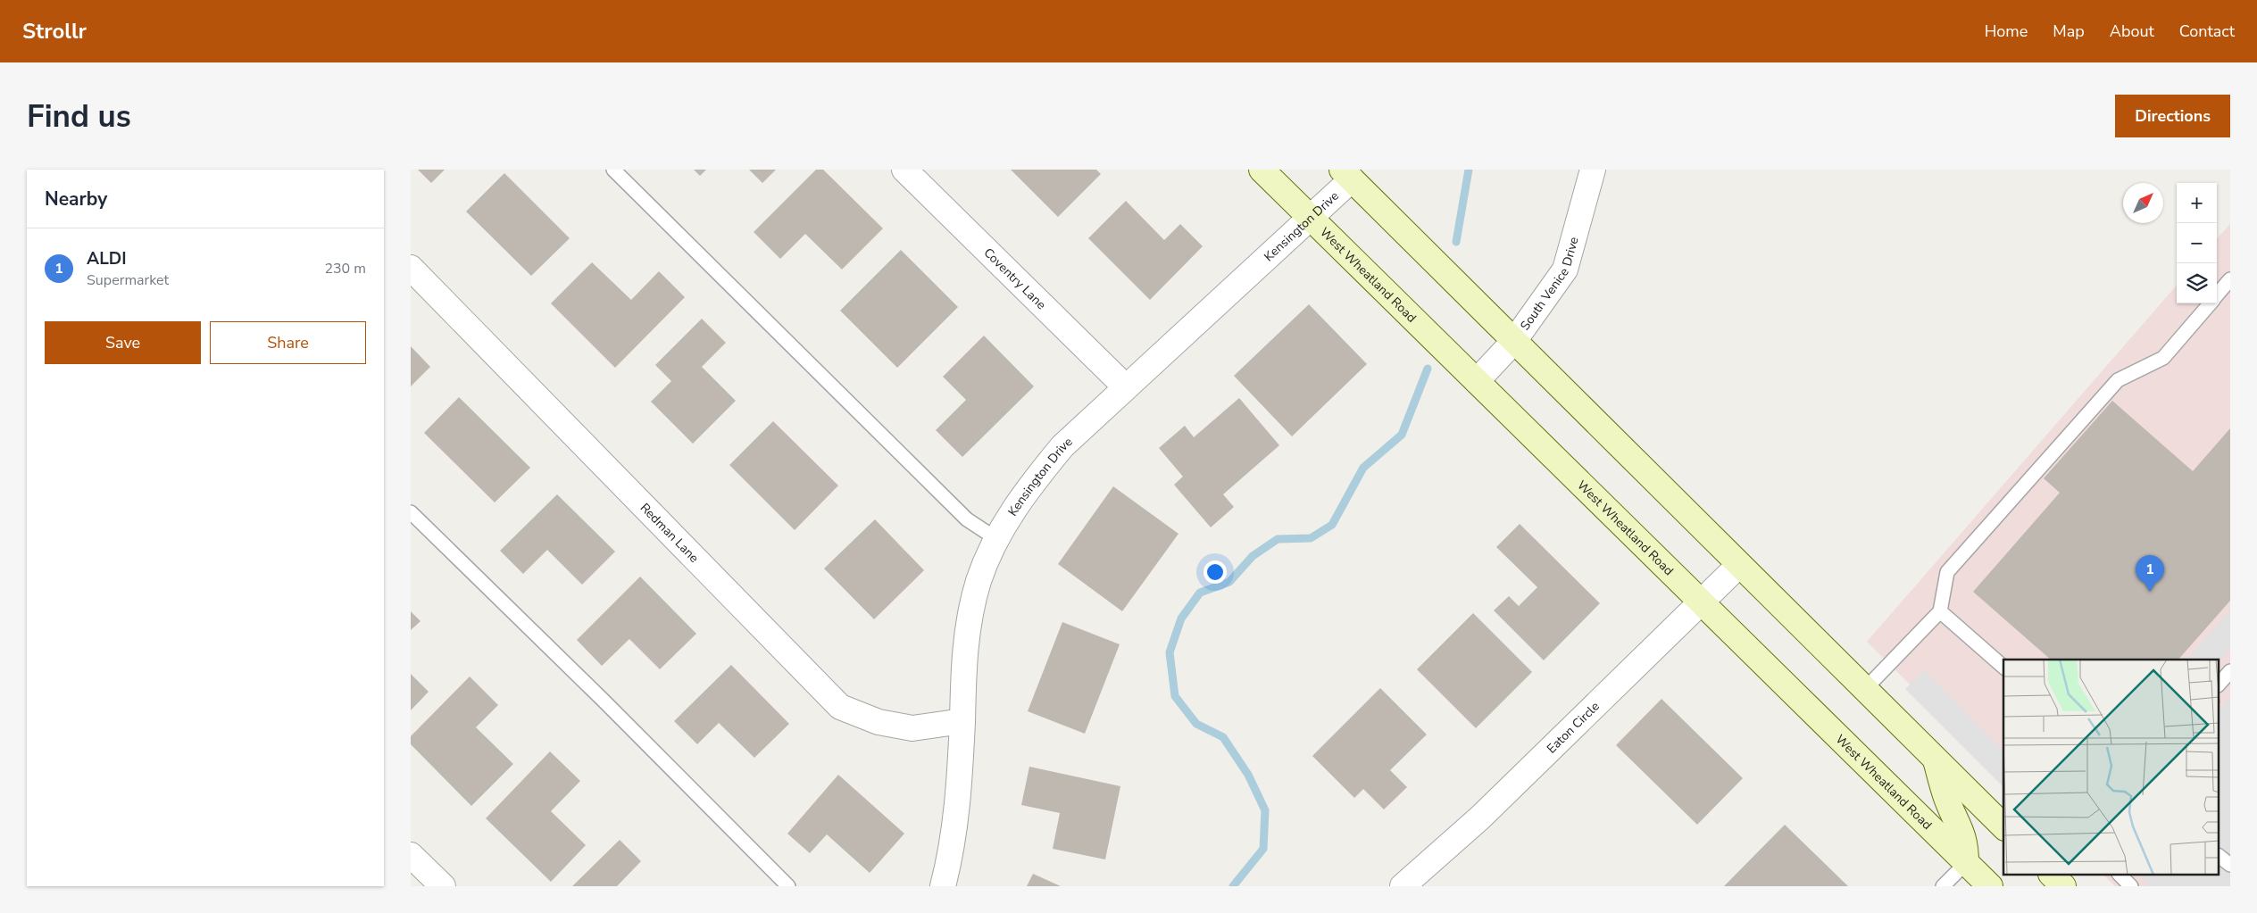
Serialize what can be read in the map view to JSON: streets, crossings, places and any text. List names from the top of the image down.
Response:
{
  "streets": {
    "main road": ["West Wheatland Road"],
    "street": [
      "Kensington Drive",
      "Coventry Lane",
      "South Venice Drive",
      "Redman Lane",
      "Eaton Circle"
    ]
  },
  "crossings": [
    ["Kensington Drive", "West Wheatland Road"],
    ["Kensington Drive", "Coventry Lane"],
    ["Kensington Drive", "Redman Lane"],
    ["West Wheatland Road", "South Venice Drive"],
    ["West Wheatland Road", "Eaton Circle"]
  ],
  "north": "top right",
  "page": {
    "header": "Strollr",
    "nav": [
      "Home",
      "Map",
      "About",
      "Contact"
    ],
    "buttons": [
      "Directions",
      ["Save", "Share"]
    ],
    "title": "Find us",
    "heading": "Nearby",
    "map_buttons": ["+", "−"],
    "list": [
      {
        "mark": "1",
        "name": "ALDI",
        "note": "Supermarket",
        "value": "230 m"
      }
    ],
    "pins": "1"
  }
}
